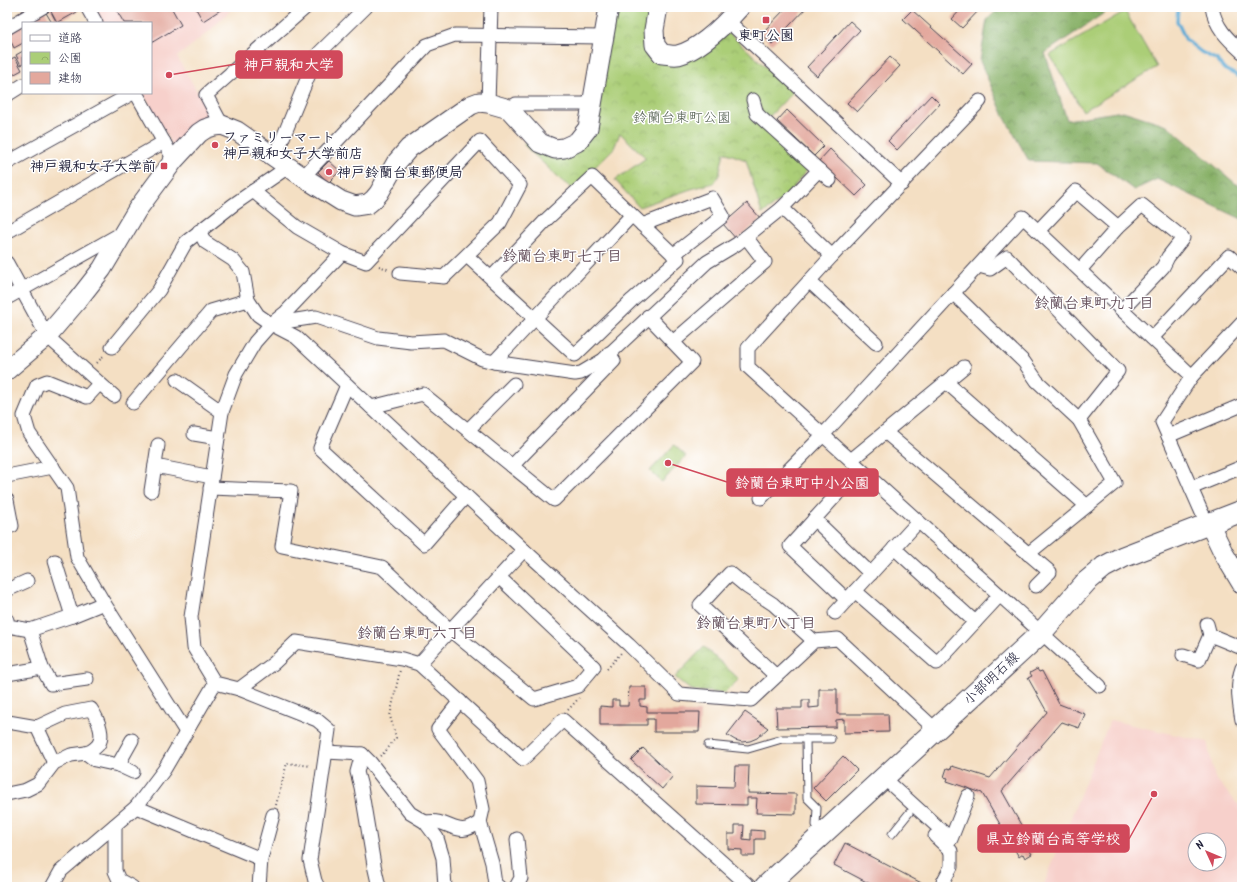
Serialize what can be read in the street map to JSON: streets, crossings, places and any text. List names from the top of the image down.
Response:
{
  "streets": {
    "main road": ["小部明石線"]
  },
  "districts": [
    "鈴蘭台東町七丁目",
    "鈴蘭台東町九丁目",
    "鈴蘭台東町八丁目",
    "鈴蘭台東町六丁目"
  ],
  "parks": ["鈴蘭台東町公園"],
  "places": {
    "transit": ["東町公園", "神戸親和女子大学前"],
    "other": [
      "神戸親和大学",
      "ファミリーマート 神戸親和女子大学前店",
      "神戸鈴蘭台東郵便局",
      "鈴蘭台東町中小公園",
      "県立鈴蘭台高等学校"
    ]
  },
  "legend": ["道路", "公園", "建物"],
  "north": "top left"
}
